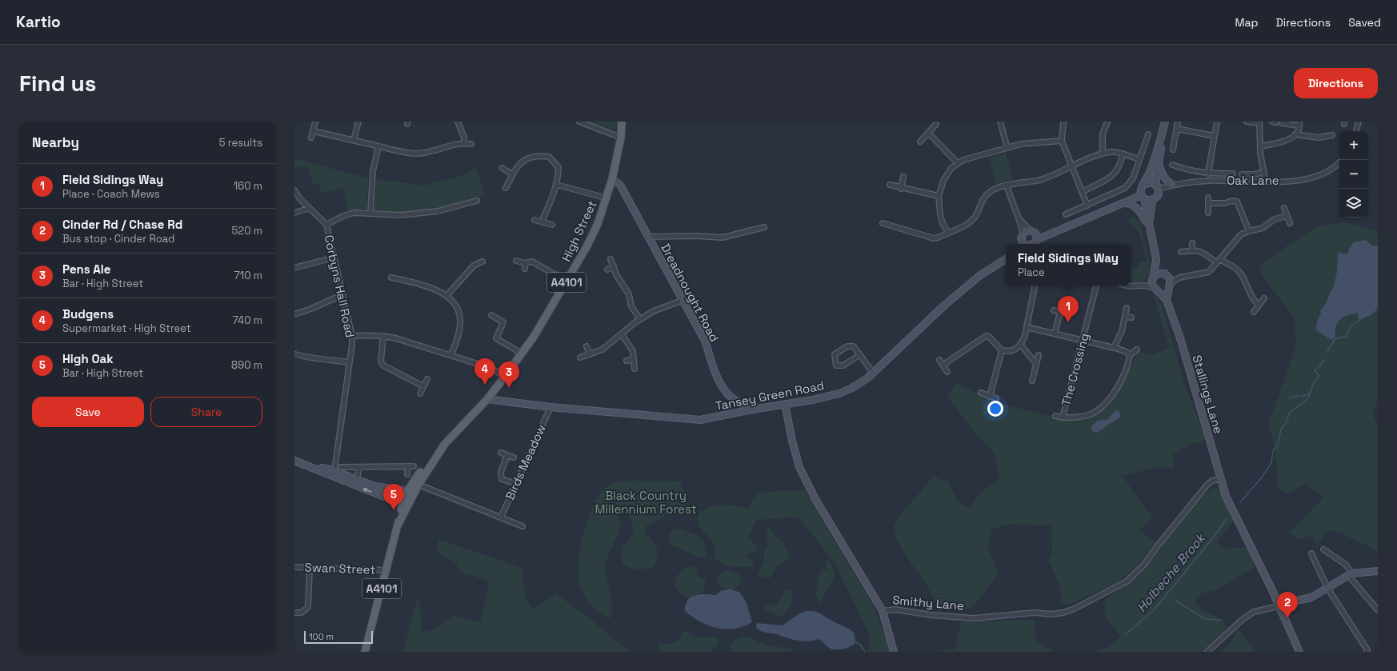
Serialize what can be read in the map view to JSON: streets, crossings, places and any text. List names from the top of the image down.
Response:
{
  "streets": {
    "main road": ["High Street", "A4101"],
    "street": [
      "Oak Lane",
      "Corbyns Hall Road",
      "Dreadnought Road",
      "The Crossing",
      "Stallings Lane",
      "Tansey Green Road",
      "Birds Meadow",
      "Swan Street",
      "Smithy Lane"
    ]
  },
  "crossings": [
    ["High Street", "Dreadnought Road"],
    ["High Street", "Tansey Green Road"],
    ["High Street", "Swan Street"],
    ["Dreadnought Road", "Tansey Green Road"],
    ["Stallings Lane", "Smithy Lane"],
    ["Tansey Green Road", "Birds Meadow"],
    ["Tansey Green Road", "Smithy Lane"]
  ],
  "water": ["Holbeche Brook"],
  "parks": ["Black Country Millennium Forest"],
  "scale_bar": "100 m",
  "page": {
    "header": "Kartio",
    "nav": ["Map", "Directions", "Saved"],
    "buttons": [
      "Directions",
      ["Save", "Share"]
    ],
    "title": "Find us",
    "heading": ["Nearby", "5 results"],
    "map_buttons": ["+", "−"],
    "list": [
      {
        "mark": "1",
        "name": "Field Sidings Way",
        "note": "Place · Coach Mews",
        "value": "160 m"
      },
      {
        "mark": "2",
        "name": "Cinder Rd / Chase Rd",
        "note": "Bus stop · Cinder Road",
        "value": "520 m"
      },
      {
        "mark": "3",
        "name": "Pens Ale",
        "note": "Bar · High Street",
        "value": "710 m"
      },
      {
        "mark": "4",
        "name": "Budgens",
        "note": "Supermarket · High Street",
        "value": "740 m"
      },
      {
        "mark": "5",
        "name": "High Oak",
        "note": "Bar · High Street",
        "value": "890 m"
      }
    ],
    "popup": ["Field Sidings Way", "Place"],
    "pins": [
      "1",
      "4",
      "3",
      "5",
      "2"
    ],
    "scale": "100 m"
  }
}
